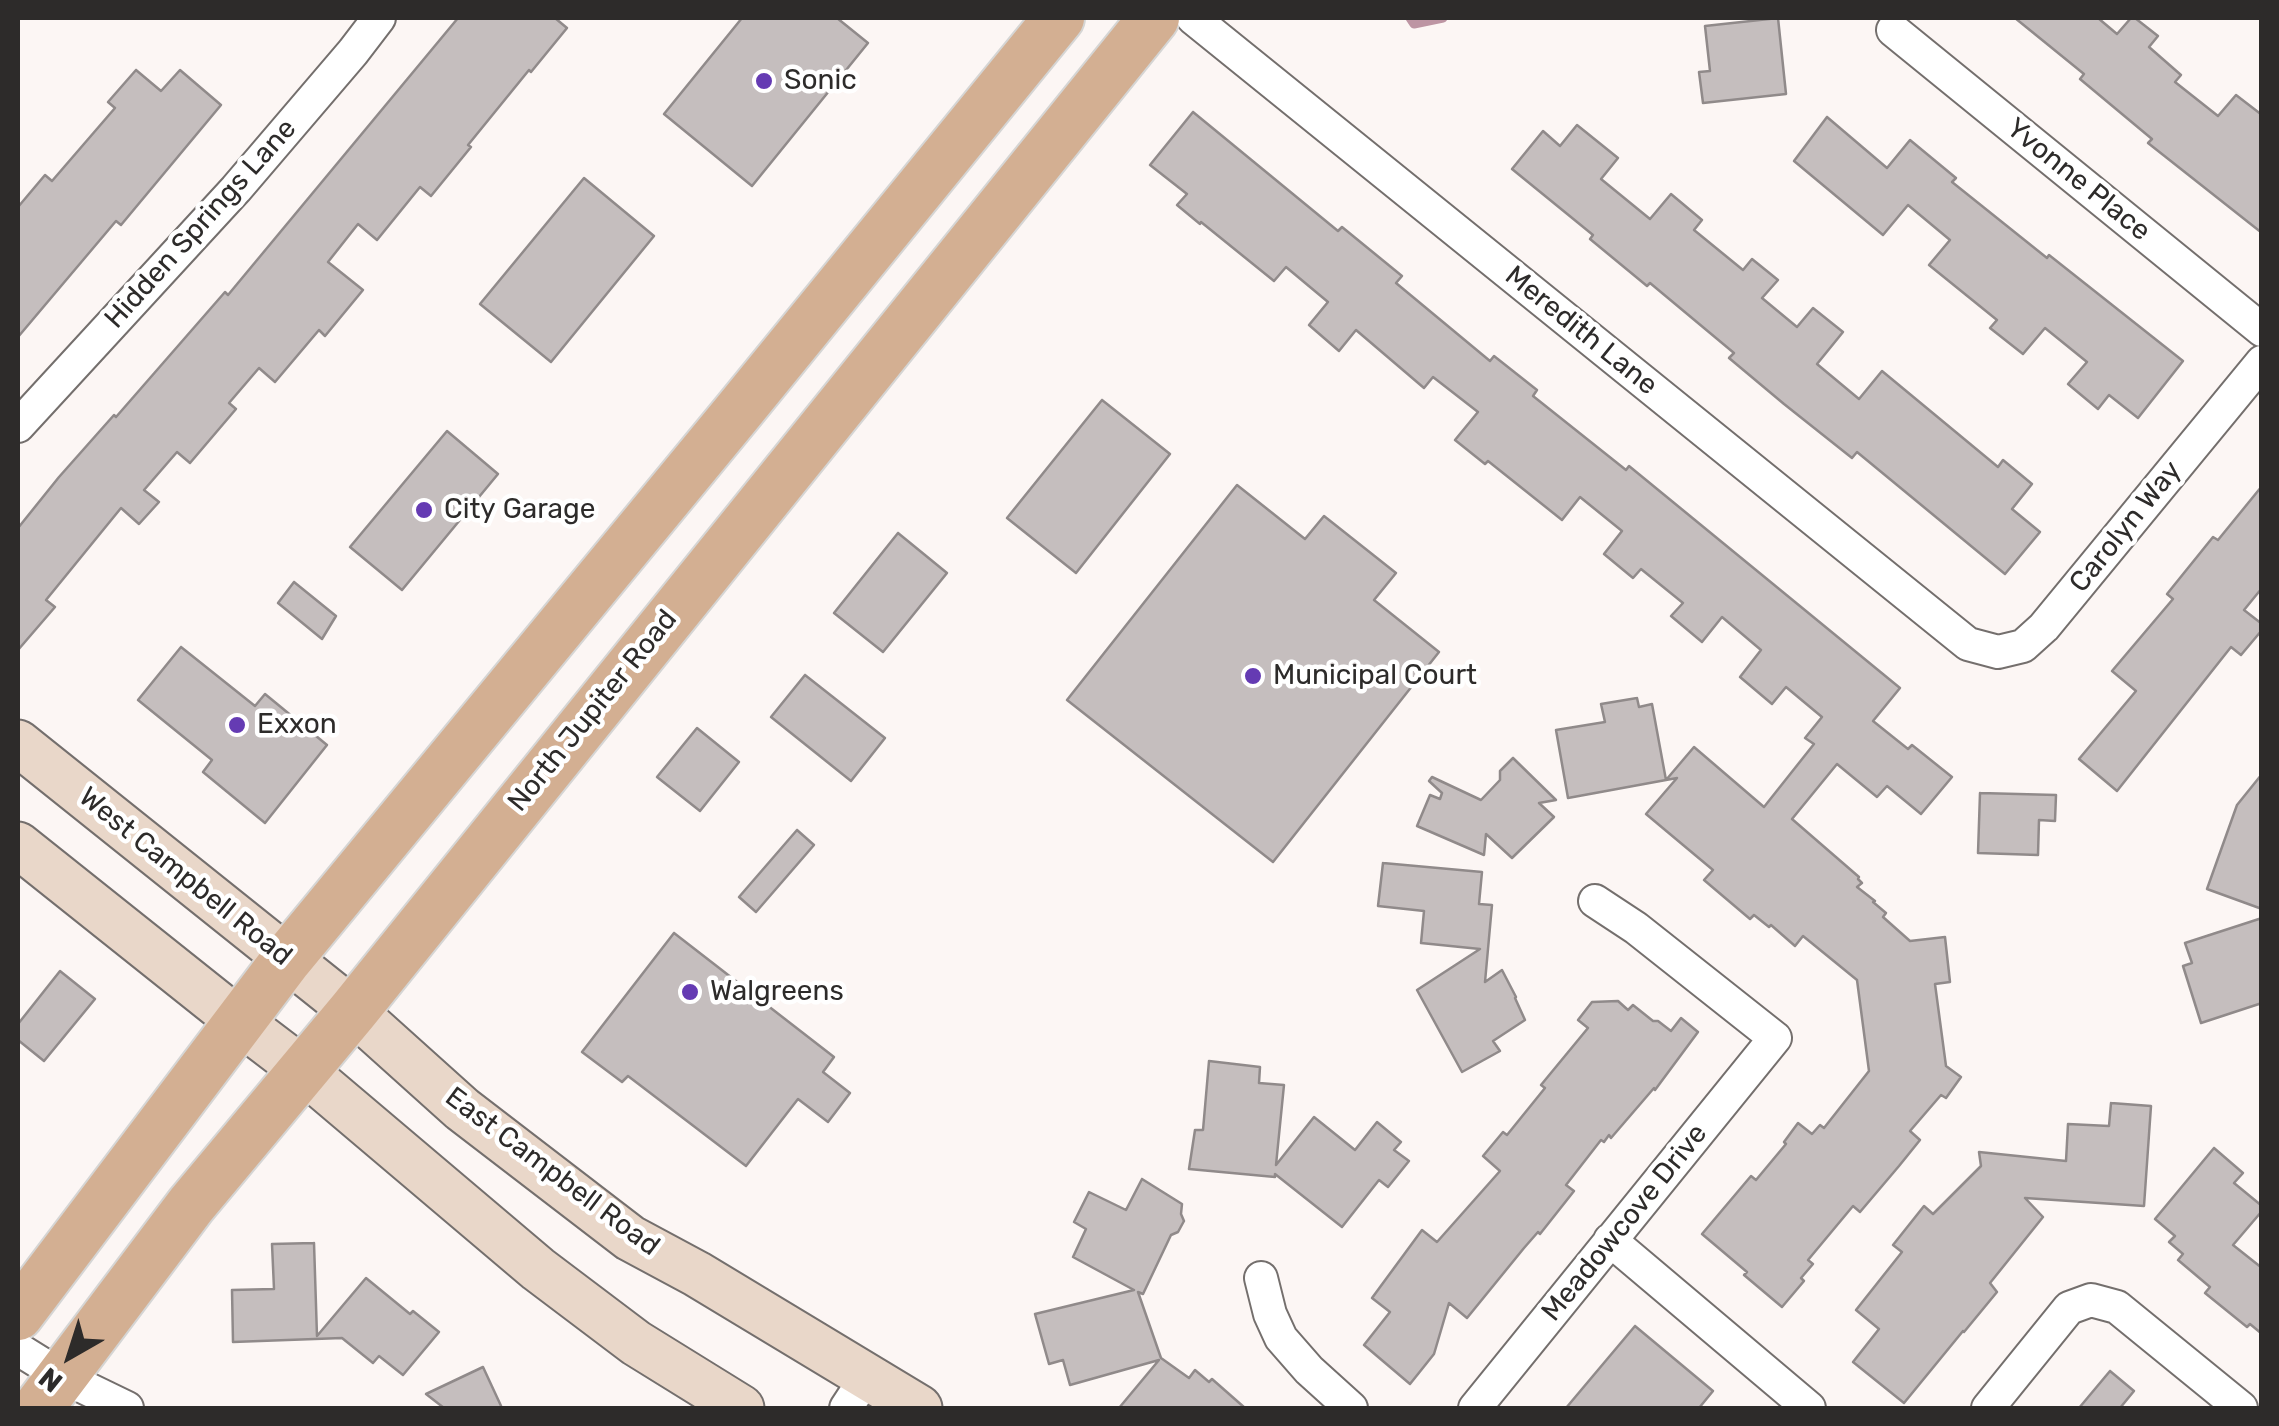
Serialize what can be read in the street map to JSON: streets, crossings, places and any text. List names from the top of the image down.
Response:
{
  "streets": {
    "main road": ["North Jupiter Road", "West Campbell Road", "East Campbell Road"],
    "street": [
      "Yvonne Place",
      "Hidden Springs Lane",
      "Meredith Lane",
      "Carolyn Way",
      "Meadowcove Drive"
    ]
  },
  "crossings": [
    ["Meredith Lane", "Carolyn Way"],
    ["North Jupiter Road", "West Campbell Road"],
    ["North Jupiter Road", "East Campbell Road"],
    ["West Campbell Road", "East Campbell Road"]
  ],
  "places": [
    "Sonic",
    "City Garage",
    "Municipal Court",
    "Exxon",
    "Walgreens"
  ],
  "north": "bottom left"
}
